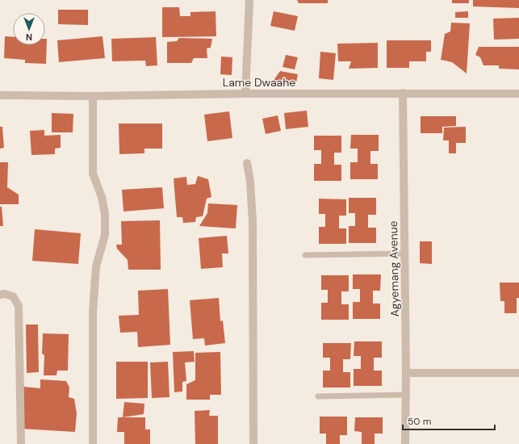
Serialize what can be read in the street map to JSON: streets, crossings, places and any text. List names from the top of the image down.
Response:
{
  "streets": {
    "street": ["Lame Dwaahe", "Agyemang Avenue"]
  },
  "crossings": [
    ["Lame Dwaahe", "Agyemang Avenue"]
  ],
  "scale_bar": "50 m",
  "north": "bottom"
}
